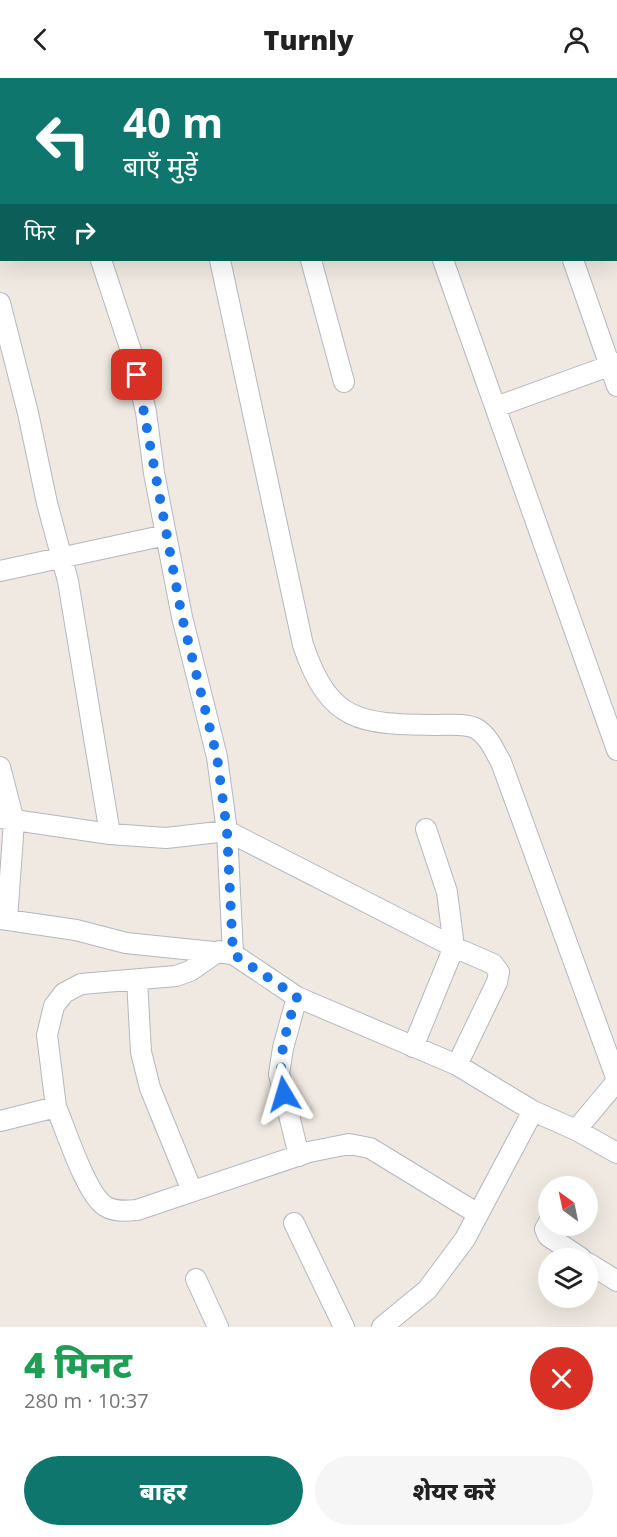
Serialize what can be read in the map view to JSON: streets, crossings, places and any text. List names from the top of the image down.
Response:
{
  "north": "top left",
  "page": {
    "header": "Turnly",
    "turn": ["40 m", "बाएँ मुड़ें"],
    "then": "फिर",
    "heading": ["4 मिनट", "280 m · 10:37"],
    "buttons": ["बाहर", "शेयर करें"]
  }
}
